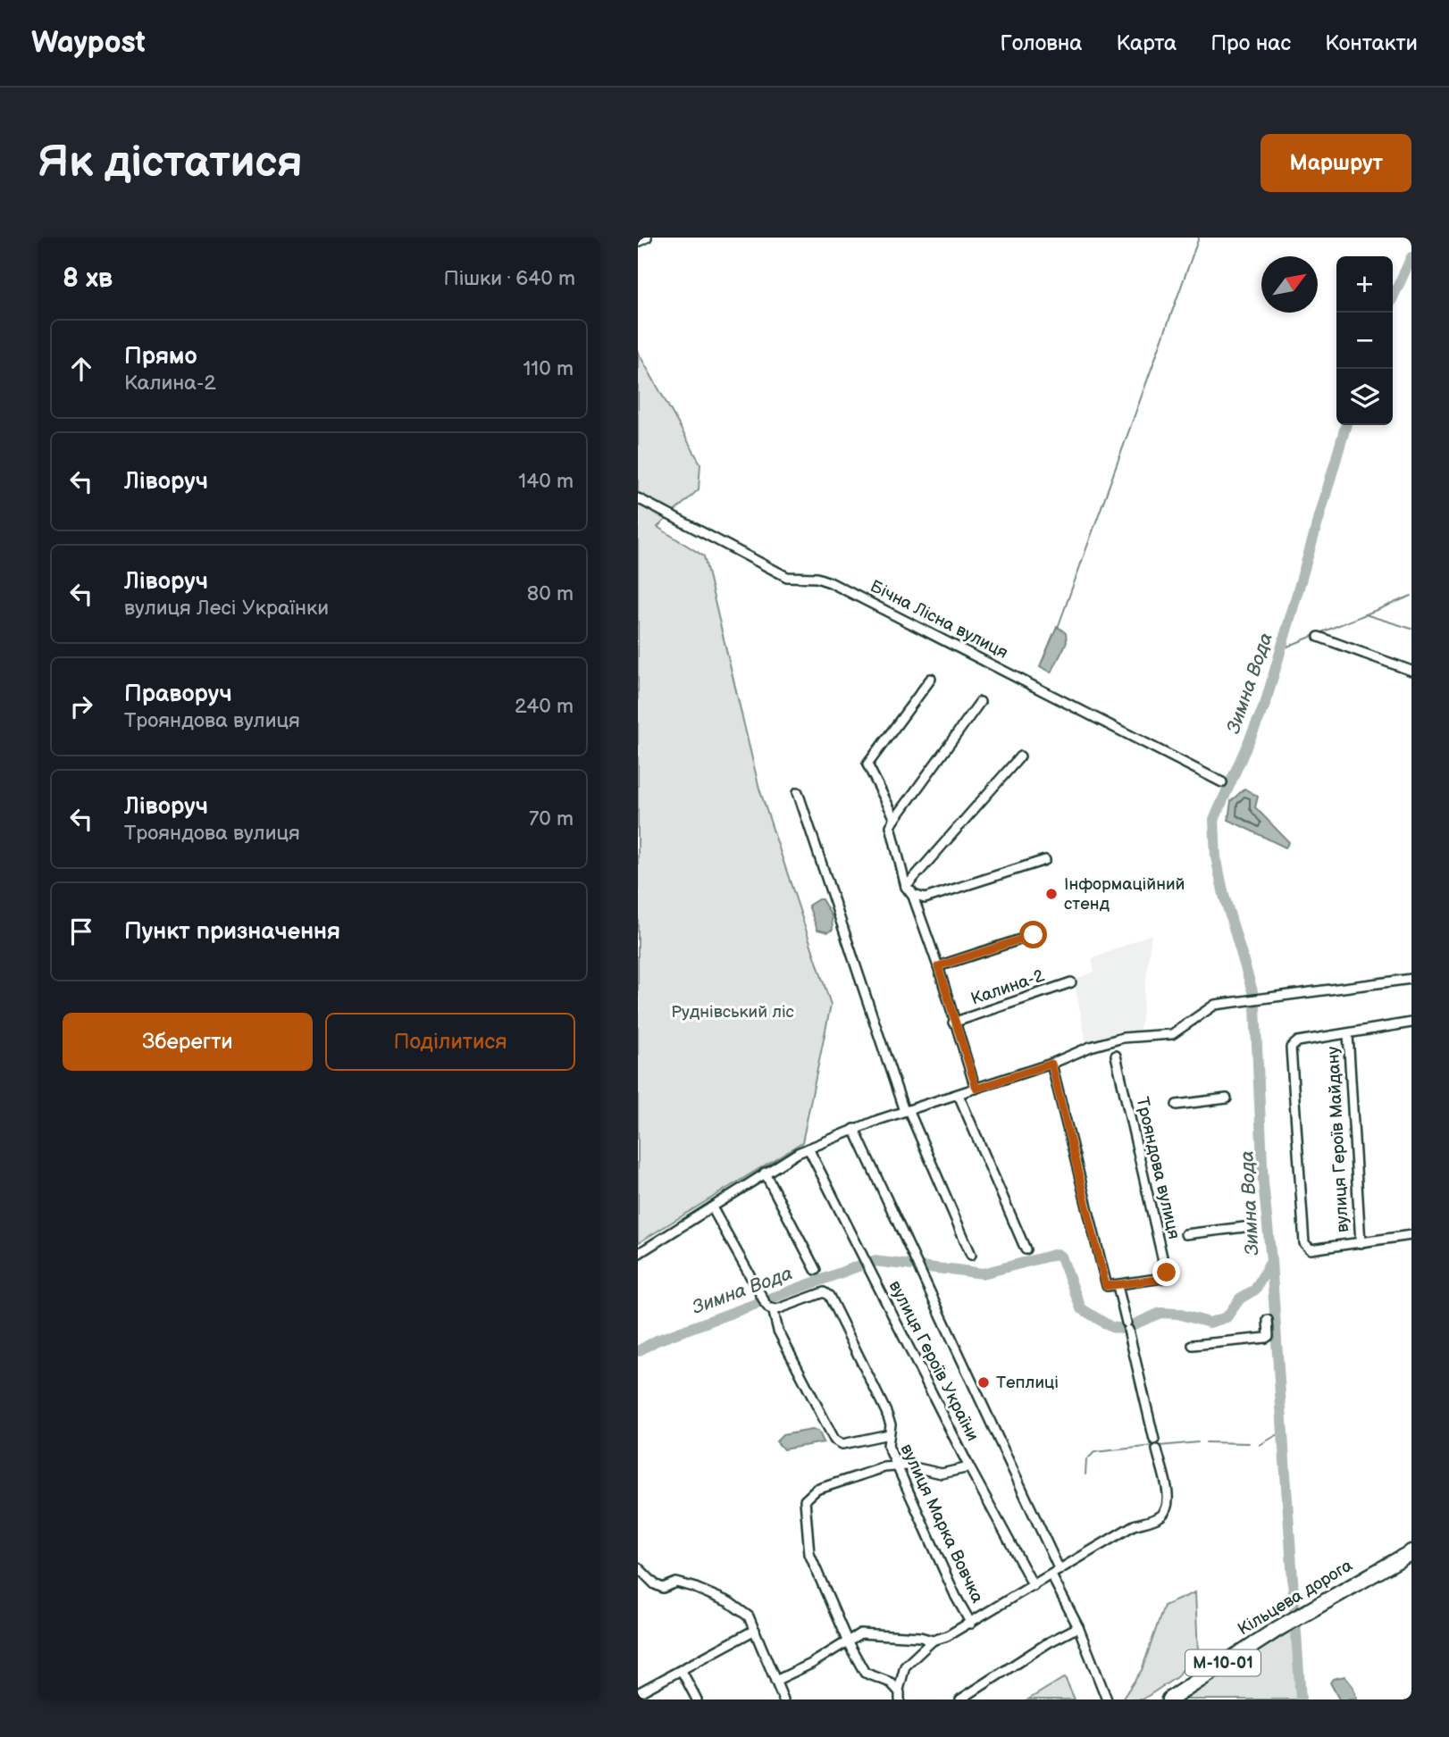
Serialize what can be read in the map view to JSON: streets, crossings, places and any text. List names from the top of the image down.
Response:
{
  "streets": {
    "highway": ["Кільцева дорога", "М-10-01"],
    "street": [
      "Бічна Лісна вулиця",
      "Калина-2",
      "вулиця Героїв Майдану",
      "Трояндова вулиця",
      "вулиця Героїв України",
      "вулиця Марка Вовчка"
    ]
  },
  "water": ["Зимна Вода"],
  "parks": ["Руднівський ліс"],
  "places": ["Інформаційний стенд", "Теплиці"],
  "north": "top right",
  "page": {
    "header": "Waypost",
    "nav": [
      "Головна",
      "Карта",
      "Про нас",
      "Контакти"
    ],
    "buttons": [
      "Маршрут",
      ["Зберегти", "Поділитися"]
    ],
    "title": "Як дістатися",
    "heading": ["8 хв", "Пішки · 640 m"],
    "map_buttons": ["+", "−"],
    "list": [
      ["Прямо", "Калина-2", "110 m"],
      ["Ліворуч", "140 m"],
      ["Ліворуч", "вулиця Лесі Українки", "80 m"],
      ["Праворуч", "Трояндова вулиця", "240 m"],
      ["Ліворуч", "Трояндова вулиця", "70 m"],
      "Пункт призначення"
    ]
  }
}
